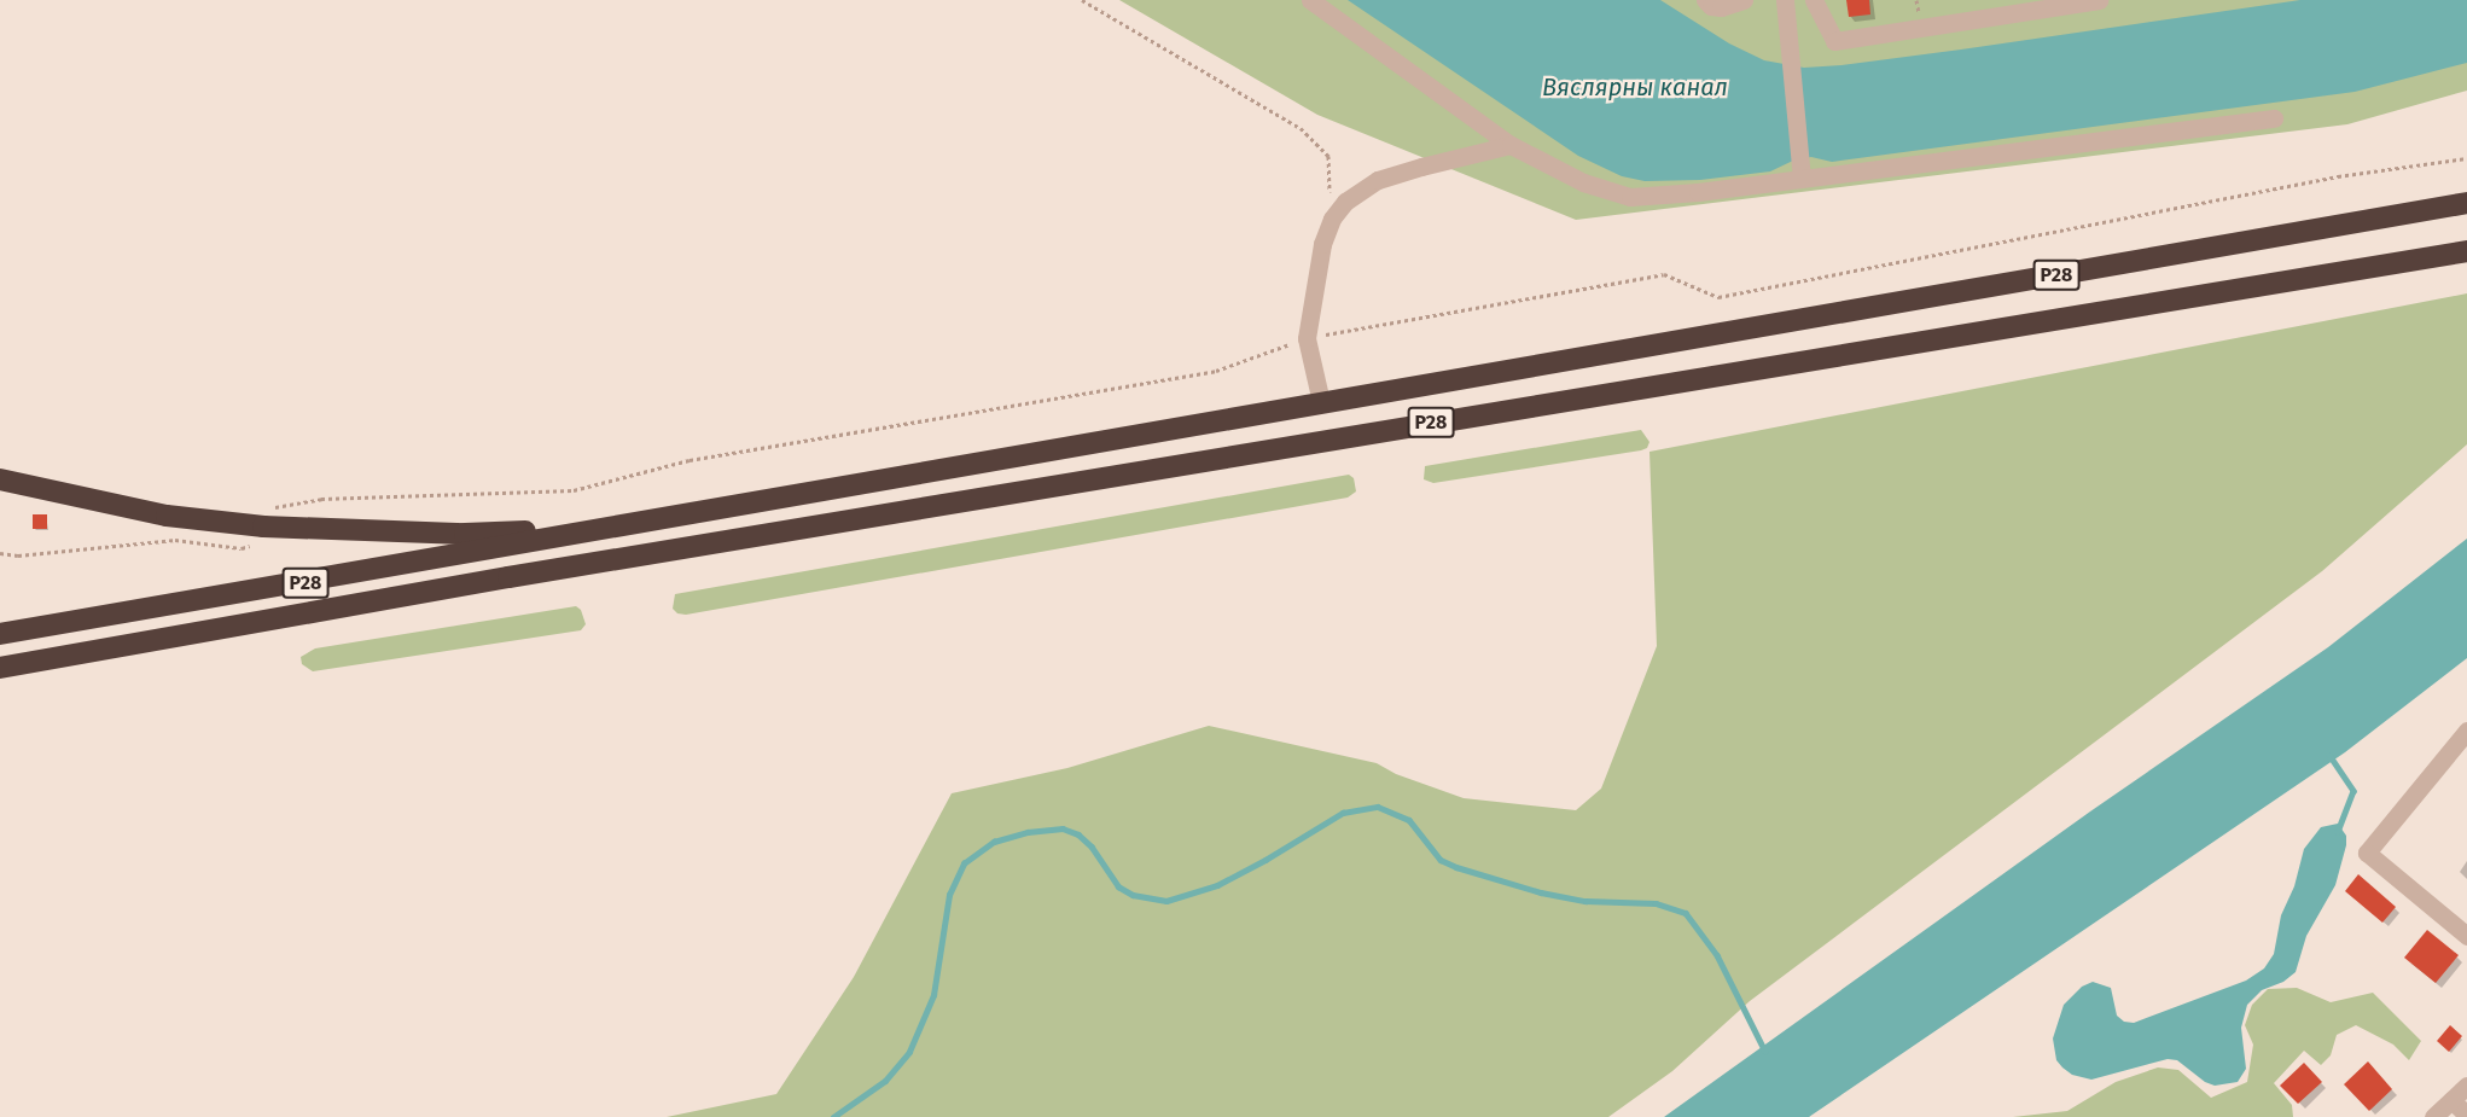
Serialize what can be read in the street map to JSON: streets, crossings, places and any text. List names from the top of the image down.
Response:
{
  "streets": {
    "highway": ["Р28"]
  },
  "water": ["Вяслярны канал"]
}
